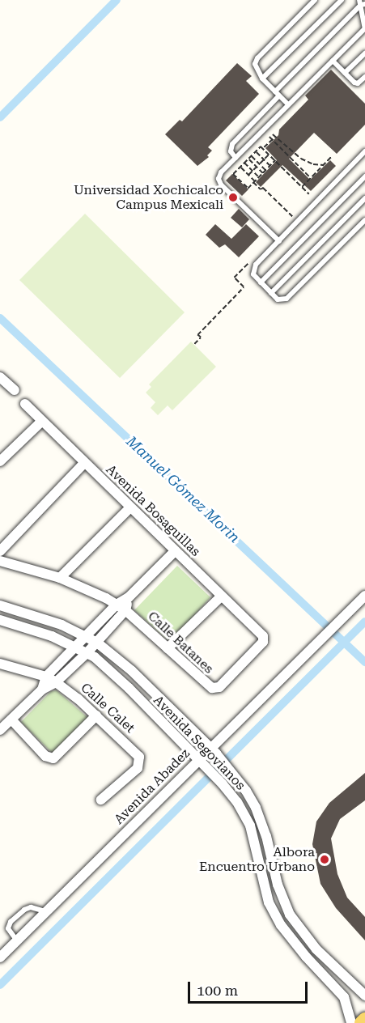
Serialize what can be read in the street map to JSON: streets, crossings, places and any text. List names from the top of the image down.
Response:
{
  "streets": {
    "street": [
      "Avenida Bosaguillas",
      "Calle Batanes",
      "Calle Calet",
      "Avenida Segovianos",
      "Avenida Abadez"
    ]
  },
  "crossings": [
    ["Avenida Bosaguillas", "Calle Batanes"],
    ["Avenida Segovianos", "Avenida Abadez"]
  ],
  "water": ["Manuel Gómez Morin"],
  "places": ["Universidad Xochicalco Campus Mexicali", "Albora Encuentro Urbano"],
  "scale_bar": "100 m"
}
